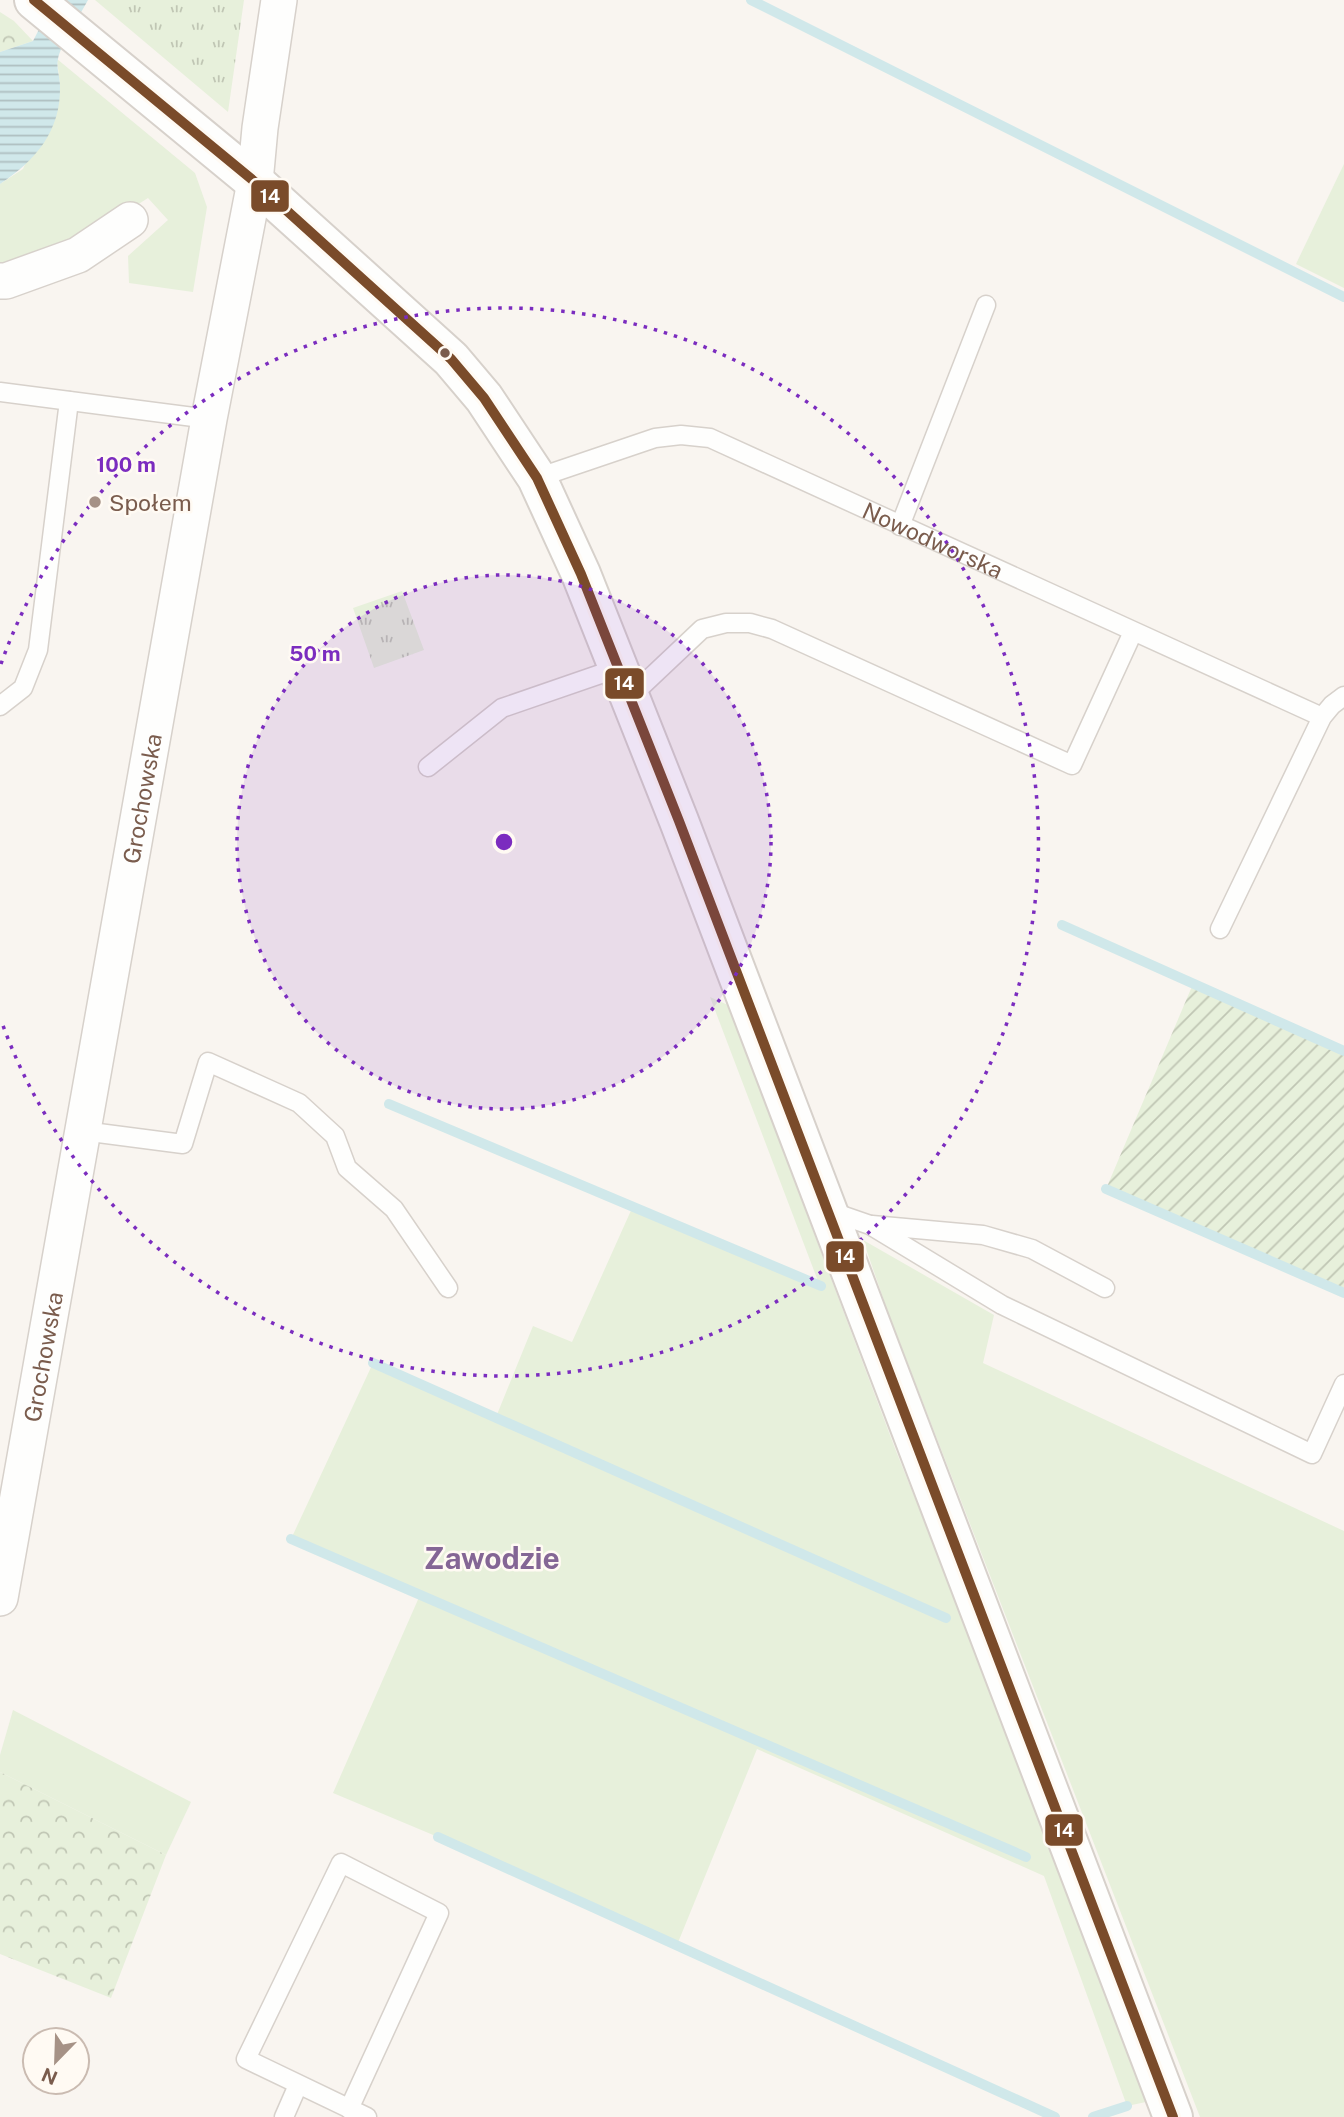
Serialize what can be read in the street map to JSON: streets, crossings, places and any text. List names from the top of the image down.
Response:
{
  "streets": {
    "street": ["Grochowska"],
    "lane": ["Nowodworska"]
  },
  "districts": ["Zawodzie"],
  "places": ["Społem"],
  "lines": ["transit line 14"],
  "north": "bottom left",
  "rings": ["100 m", "50 m"]
}
